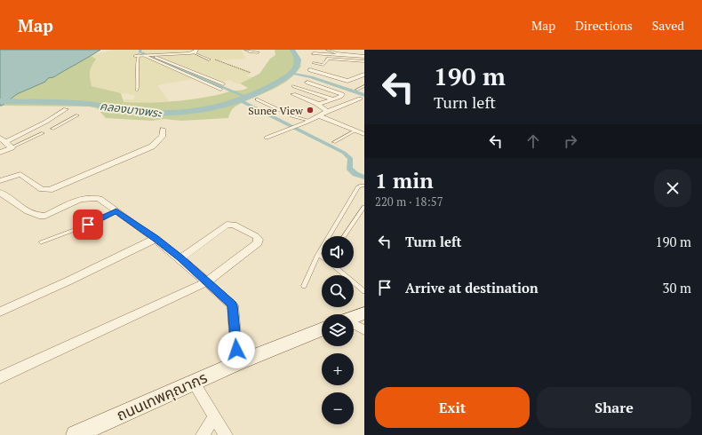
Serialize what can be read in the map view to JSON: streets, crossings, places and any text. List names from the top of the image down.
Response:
{
  "streets": {
    "main road": ["ถนนเทพคุณากร"]
  },
  "water": ["คลองบางพระ"],
  "places": ["Sunee View"],
  "page": {
    "header": "Map",
    "nav": ["Map", "Directions", "Saved"],
    "turn": ["190 m", "Turn left"],
    "heading": ["1 min", "220 m · 18:57"],
    "list": [
      {
        "name": "Turn left",
        "value": "190 m"
      },
      {
        "name": "Arrive at destination",
        "value": "30 m"
      }
    ],
    "map_buttons": ["+", "−"],
    "buttons": ["Exit", "Share"]
  }
}
